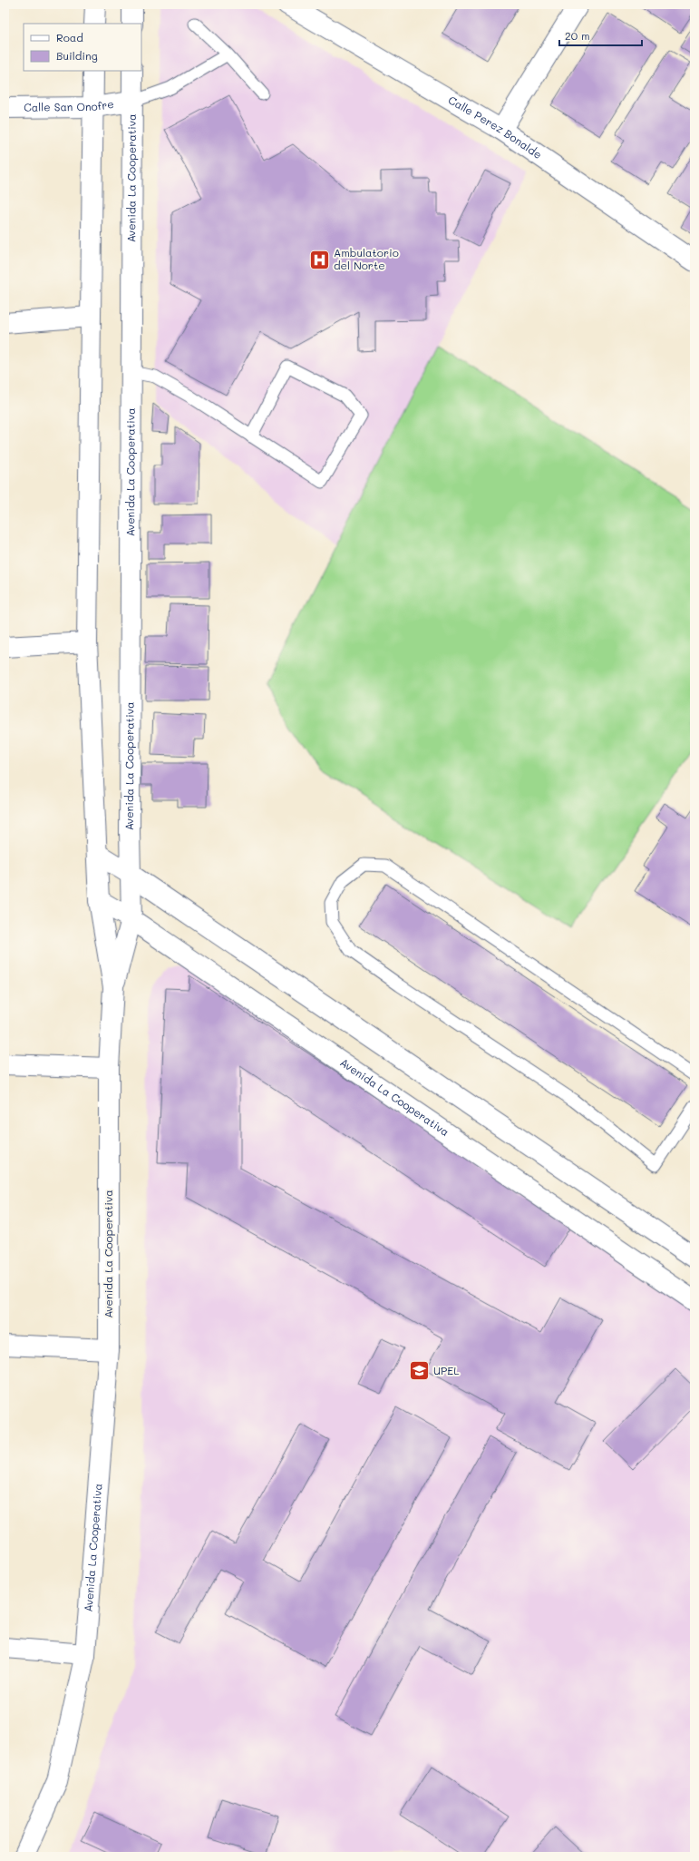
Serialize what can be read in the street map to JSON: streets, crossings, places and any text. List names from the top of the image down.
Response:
{
  "streets": {
    "street": ["Calle San Onofre", "Calle Perez Bonalde", "Avenida La Cooperativa"]
  },
  "crossings": [
    ["Calle San Onofre", "Avenida La Cooperativa"]
  ],
  "places": {
    "hospital": ["Ambulatorio del Norte"],
    "school or university": ["UPEL"]
  },
  "legend": ["Road", "Building"],
  "scale_bar": "20 m"
}
